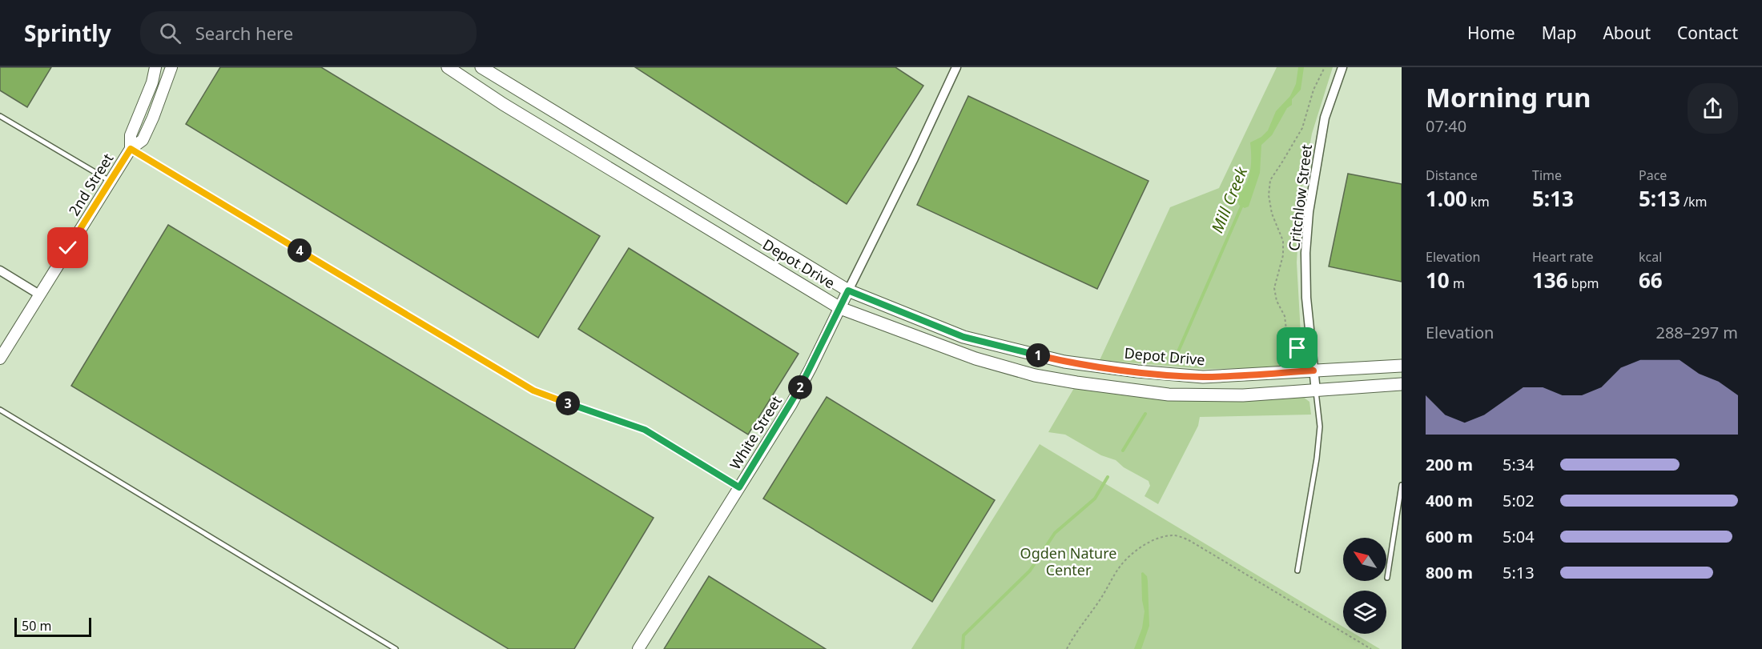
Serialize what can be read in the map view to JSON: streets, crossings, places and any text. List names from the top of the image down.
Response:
{
  "streets": {
    "main road": ["Depot Drive"],
    "street": ["2nd Street", "Critchlow Street", "White Street"]
  },
  "crossings": [
    ["Critchlow Street", "Depot Drive"],
    ["Depot Drive", "White Street"]
  ],
  "water": ["Mill Creek"],
  "parks": ["Ogden Nature Center"],
  "scale_bar": "50 m",
  "north": "top left",
  "page": {
    "header": "Sprintly",
    "search": "Search here",
    "nav": [
      "Home",
      "Map",
      "About",
      "Contact"
    ],
    "heading": ["Morning run", "07:40"],
    "stats": [
      ["Distance", "1.00 km"],
      ["Time", "5:13"],
      ["Pace", "5:13 /km"],
      ["Elevation", "10 m"],
      ["Heart rate", "136 bpm"],
      ["kcal", "66"]
    ],
    "pins": [
      "4",
      "1",
      "2",
      "3"
    ],
    "chart": ["Elevation", "288–297 m"],
    "list": [
      {
        "name": "200 m",
        "note": "5:34"
      },
      {
        "name": "400 m",
        "note": "5:02"
      },
      {
        "name": "600 m",
        "note": "5:04"
      },
      {
        "name": "800 m",
        "note": "5:13"
      }
    ],
    "scale": "50 m"
  }
}
